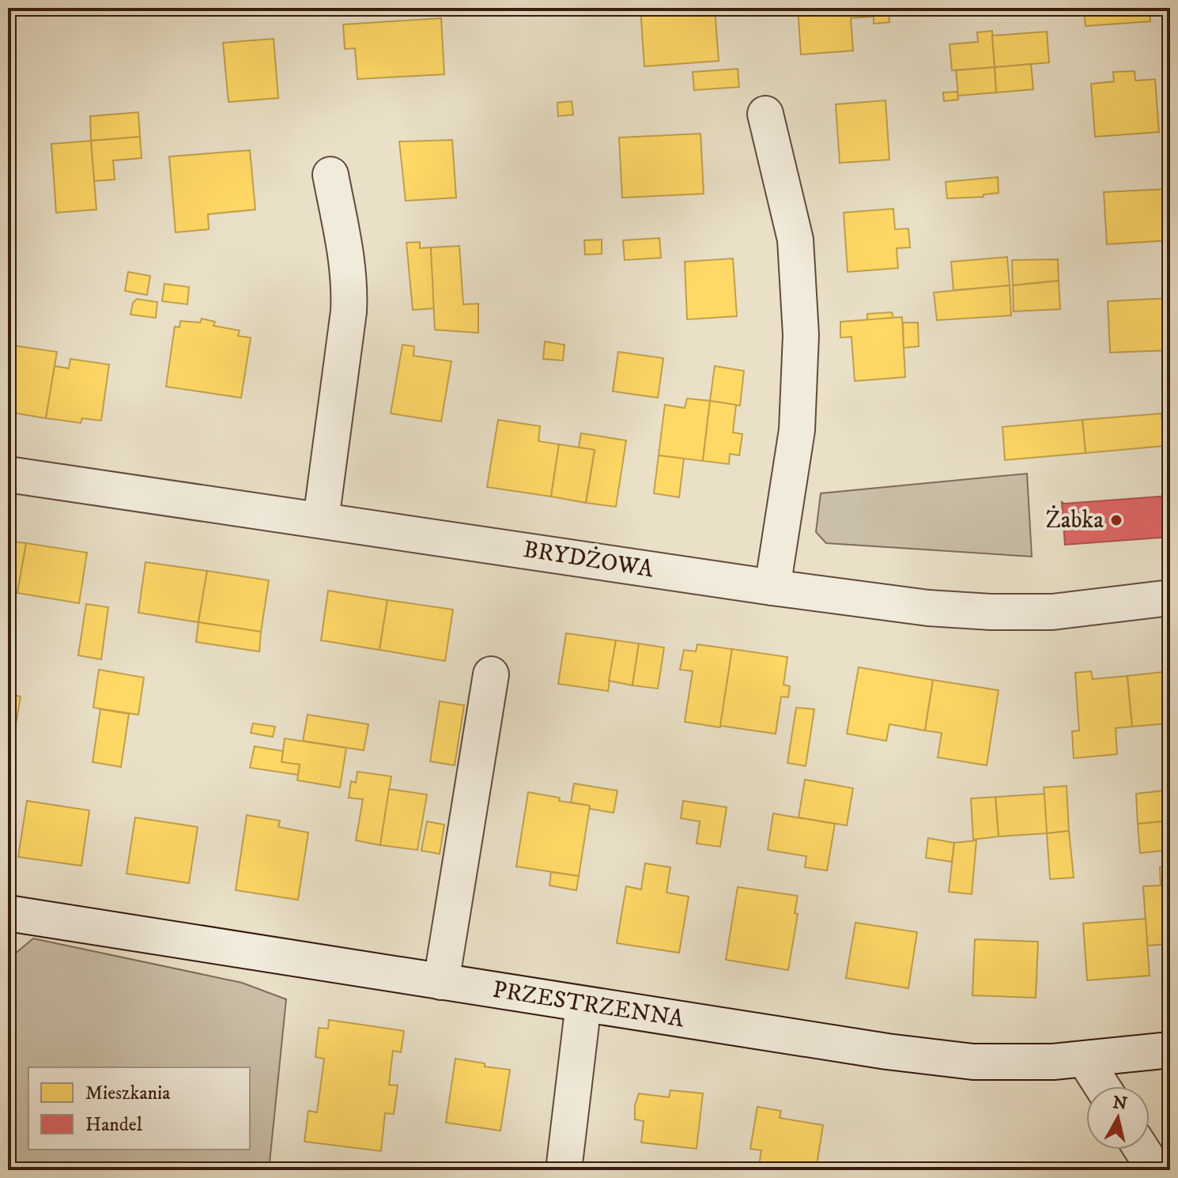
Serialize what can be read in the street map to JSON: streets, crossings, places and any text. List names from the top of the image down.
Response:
{
  "streets": {
    "street": ["BRYDŻOWA", "PRZESTRZENNA"]
  },
  "places": ["Żabka"],
  "legend": ["Mieszkania", "Handel"],
  "north": "top"
}
